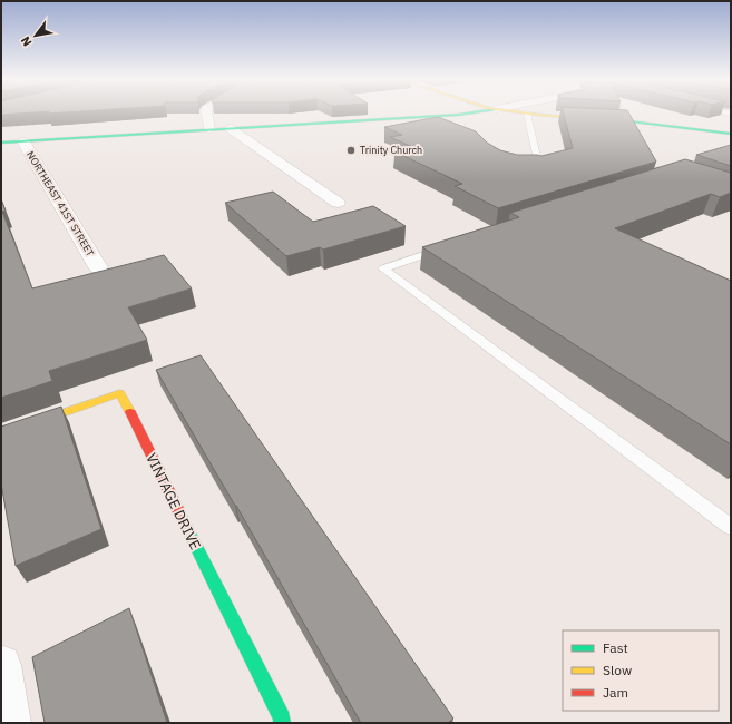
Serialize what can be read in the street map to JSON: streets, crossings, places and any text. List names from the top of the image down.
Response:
{
  "streets": {
    "street": ["NORTHEAST 41ST STREET", "VINTAGE DRIVE"]
  },
  "places": ["Trinity Church"],
  "legend": ["Fast", "Slow", "Jam"],
  "north": "bottom left"
}
